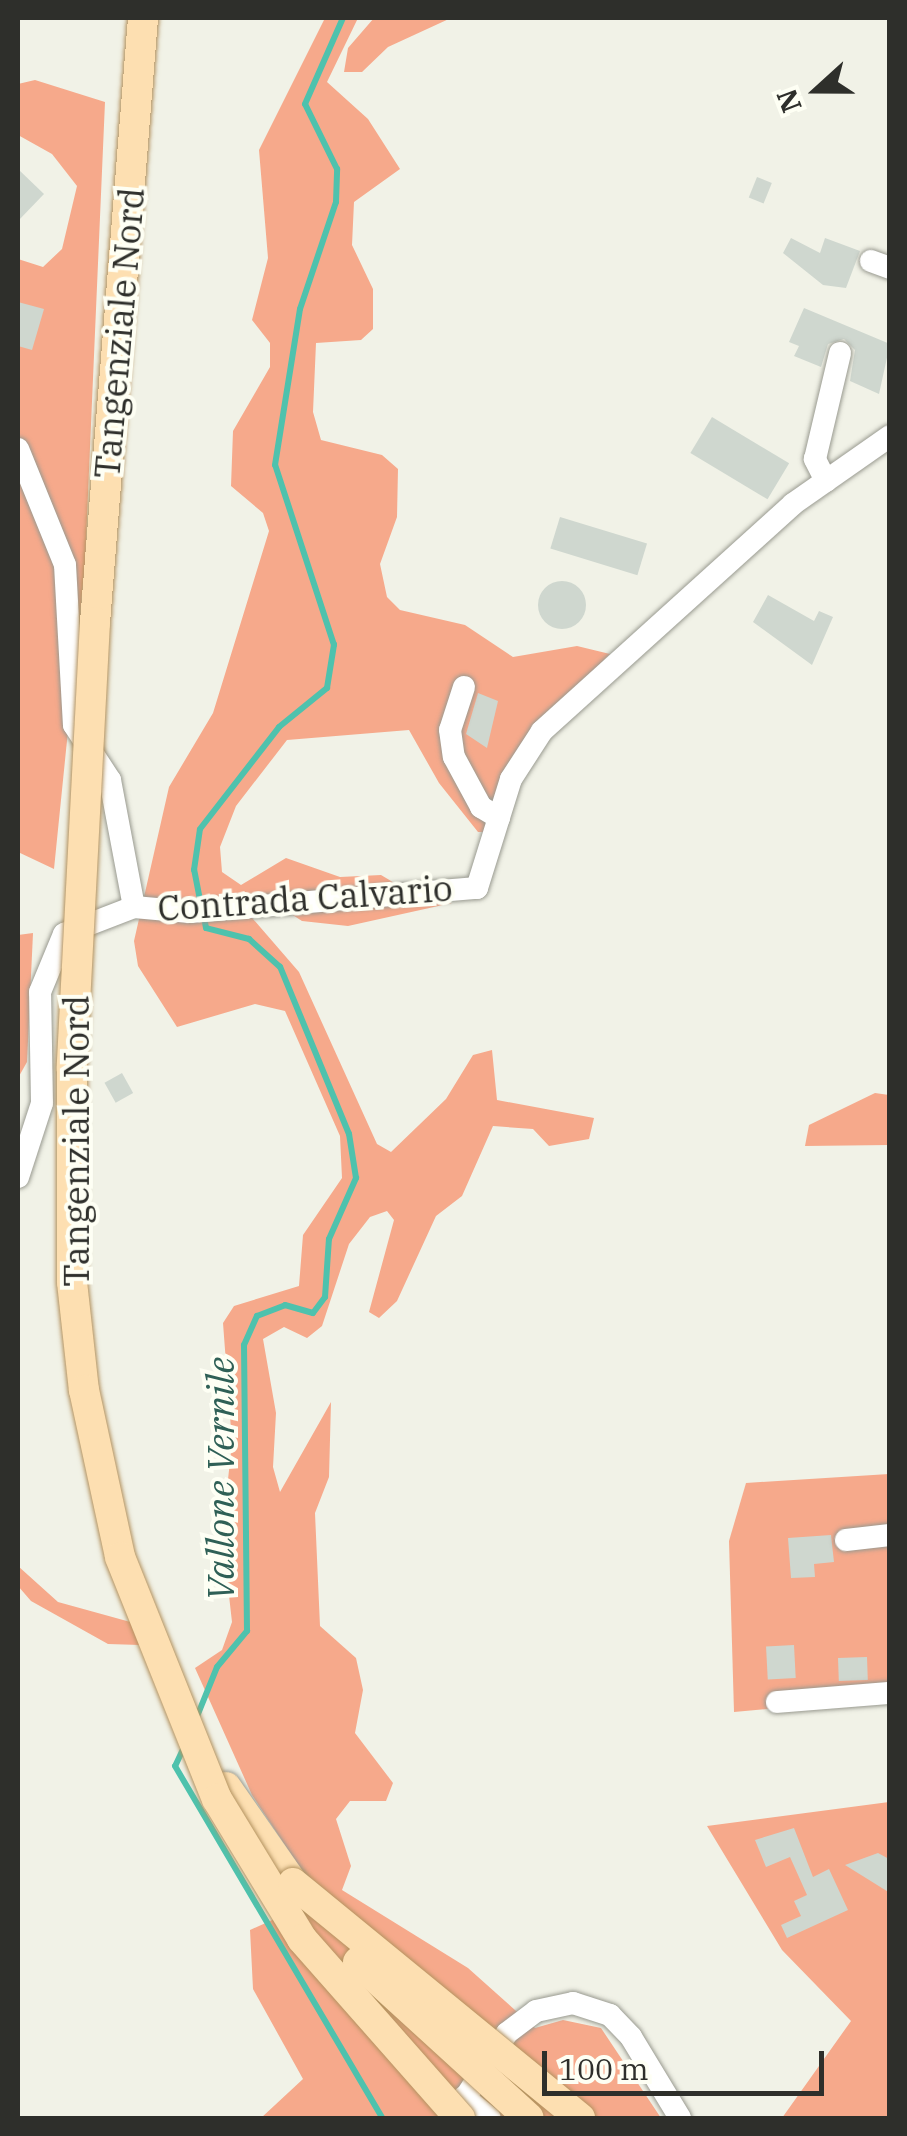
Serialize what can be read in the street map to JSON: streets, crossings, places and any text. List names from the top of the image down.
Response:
{
  "streets": {
    "main road": ["Tangenziale Nord"],
    "street": ["Contrada Calvario"]
  },
  "water": ["Vallone Vernile"],
  "scale_bar": "100 m",
  "north": "left"
}
